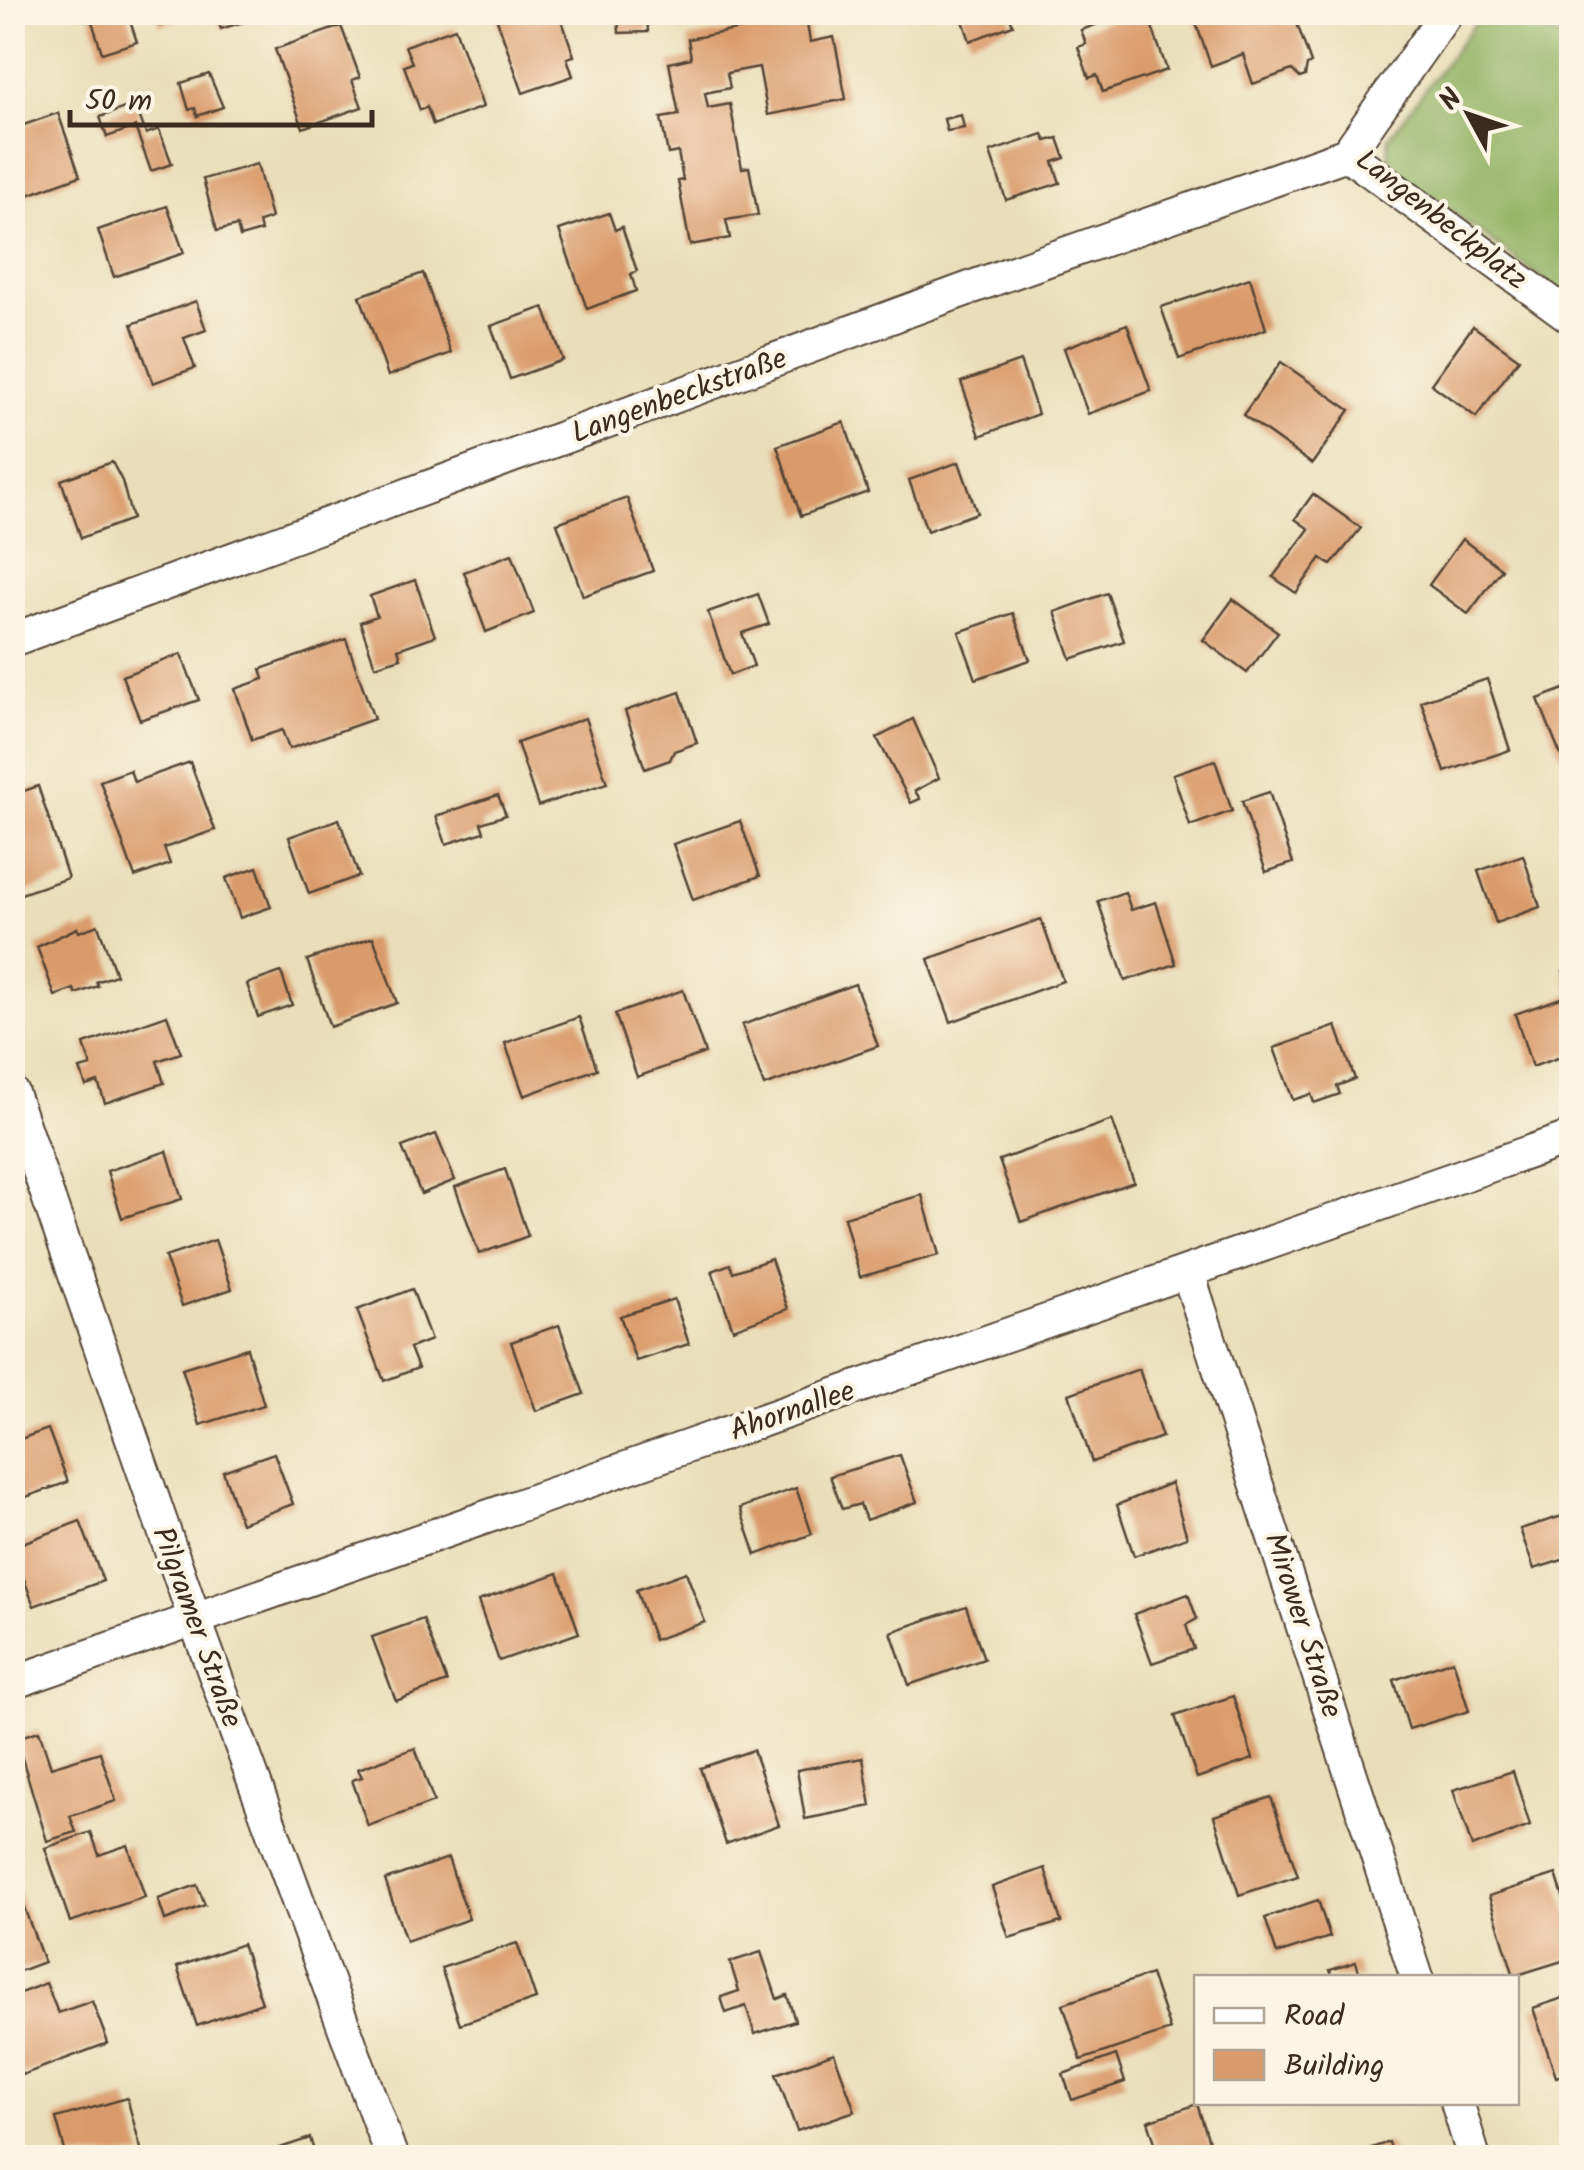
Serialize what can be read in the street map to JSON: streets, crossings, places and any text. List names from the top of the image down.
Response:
{
  "streets": {
    "street": [
      "Langenbeckplatz",
      "Langenbeckstraße",
      "Ahornallee",
      "Mirower Straße",
      "Pilgramer Straße"
    ]
  },
  "crossings": [
    ["Langenbeckplatz", "Langenbeckstraße"],
    ["Ahornallee", "Mirower Straße"],
    ["Ahornallee", "Pilgramer Straße"]
  ],
  "legend": ["Road", "Building"],
  "scale_bar": "50 m",
  "north": "top left"
}
